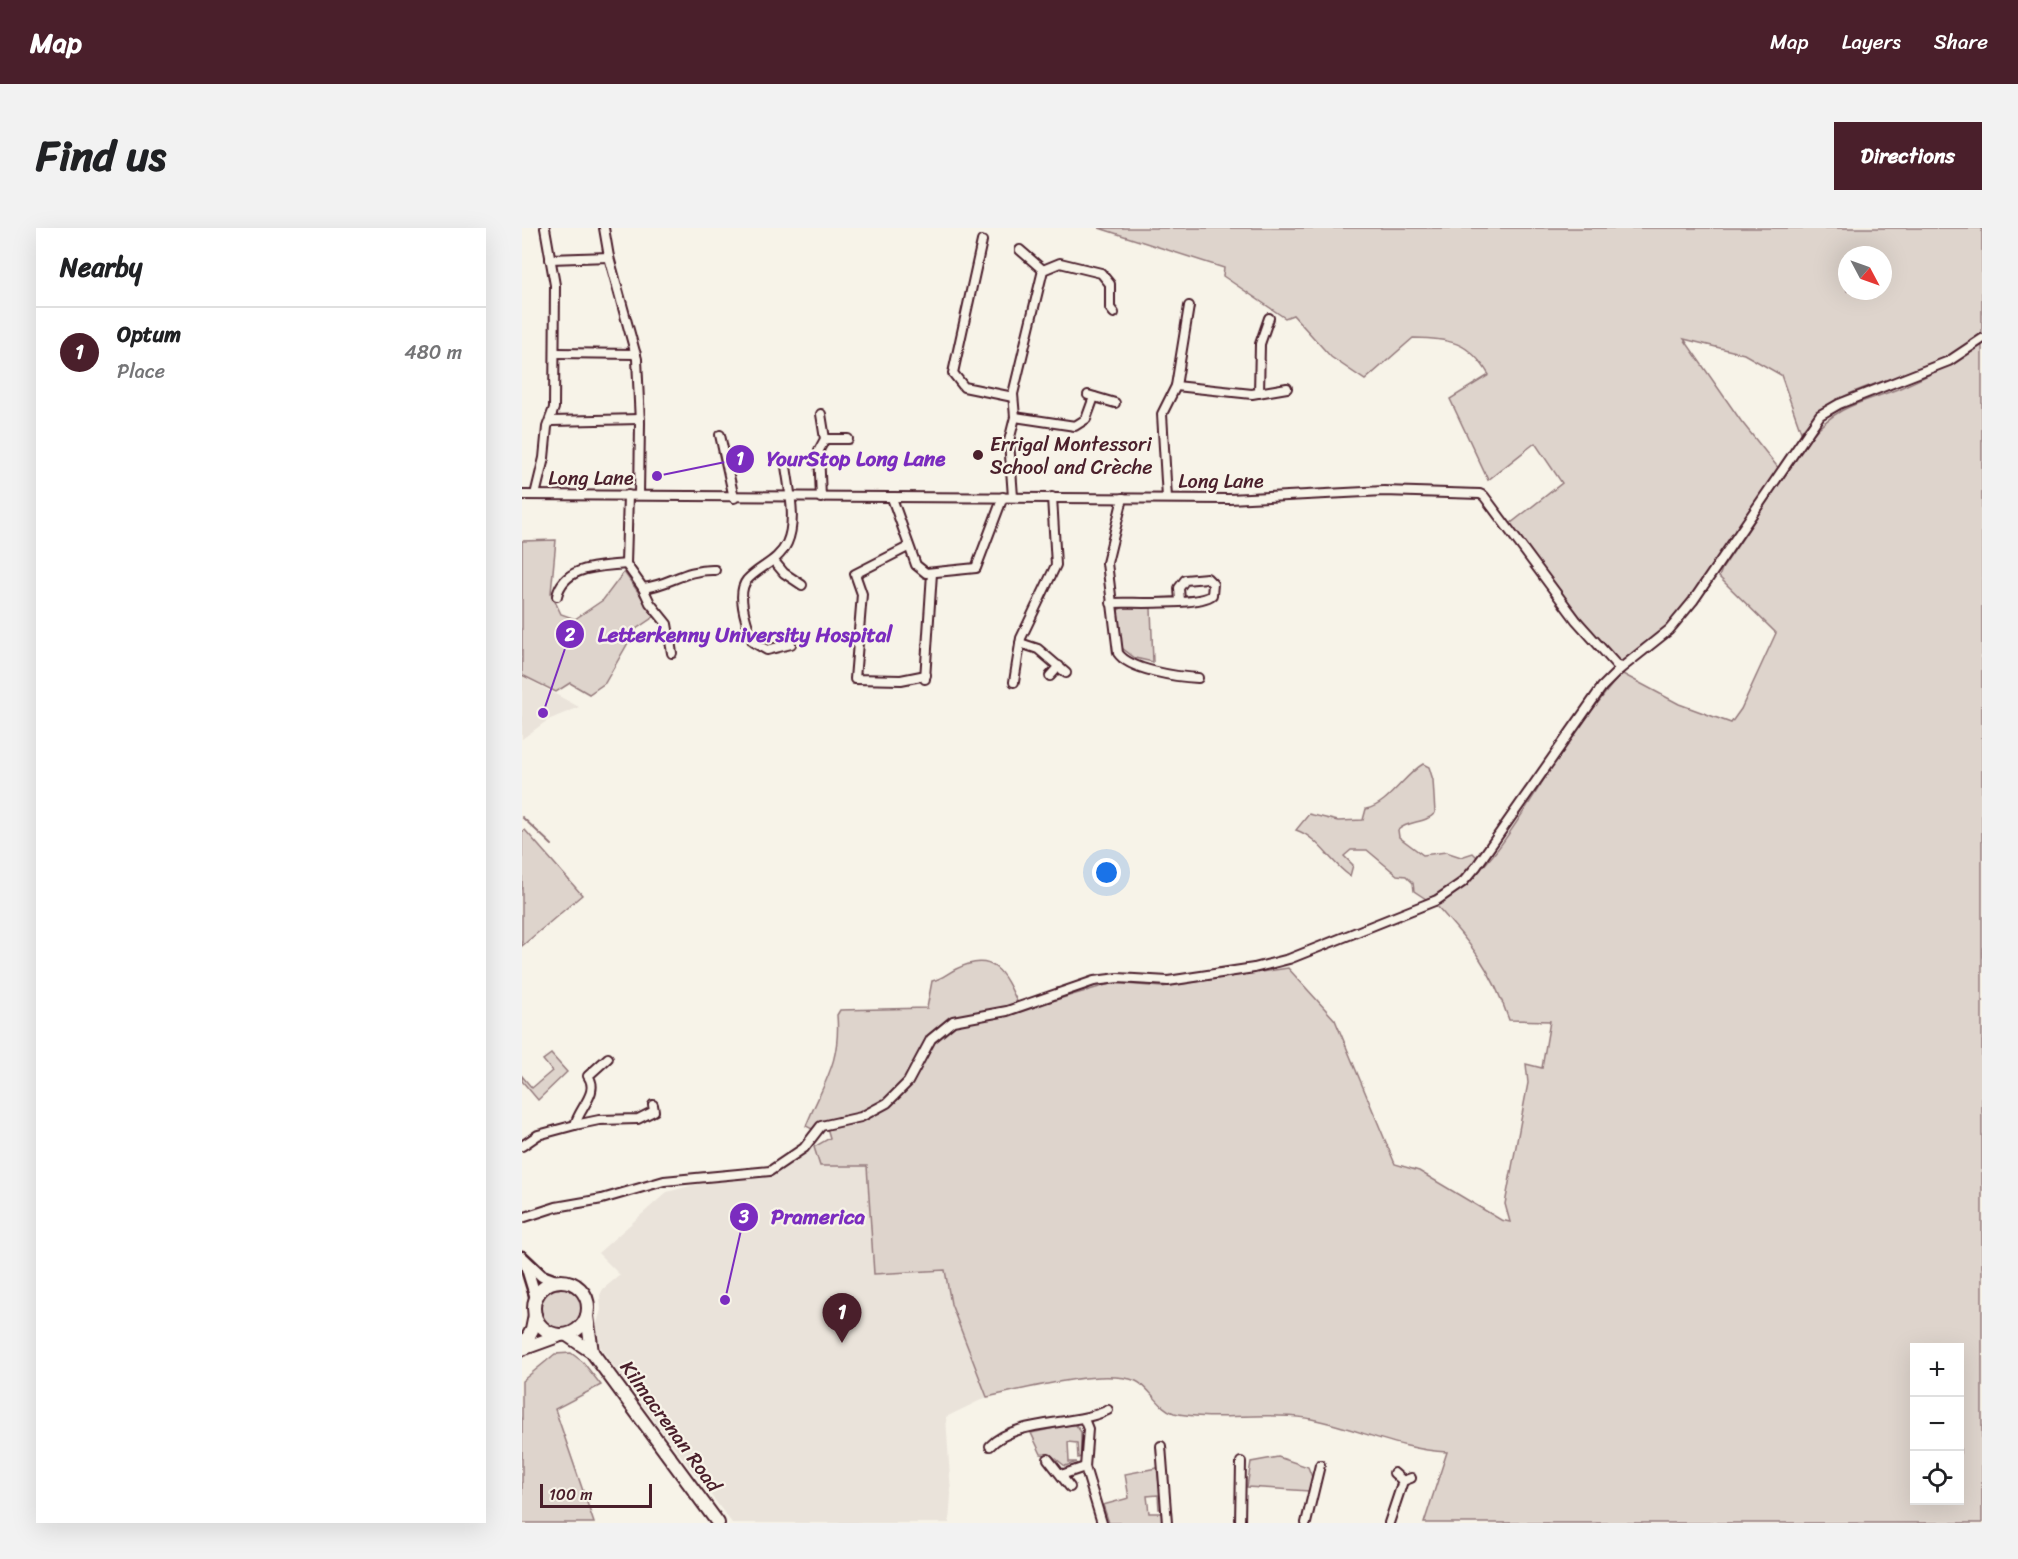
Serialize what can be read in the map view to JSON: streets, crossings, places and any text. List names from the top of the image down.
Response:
{
  "streets": {
    "main road": ["Kilmacrenan Road"],
    "street": ["Long Lane"]
  },
  "places": [
    "Errigal Montessori School and Crèche",
    "YourStop Long Lane",
    "Letterkenny University Hospital",
    "Pramerica"
  ],
  "scale_bar": "100 m",
  "north": "bottom right",
  "page": {
    "header": "Map",
    "nav": ["Map", "Layers", "Share"],
    "title": "Find us",
    "buttons": "Directions",
    "heading": "Nearby",
    "list": [
      {
        "mark": "1",
        "name": "Optum",
        "note": "Place",
        "value": "480 m"
      }
    ],
    "pins": "1",
    "map_buttons": ["+", "−"],
    "scale": "100 m"
  }
}
